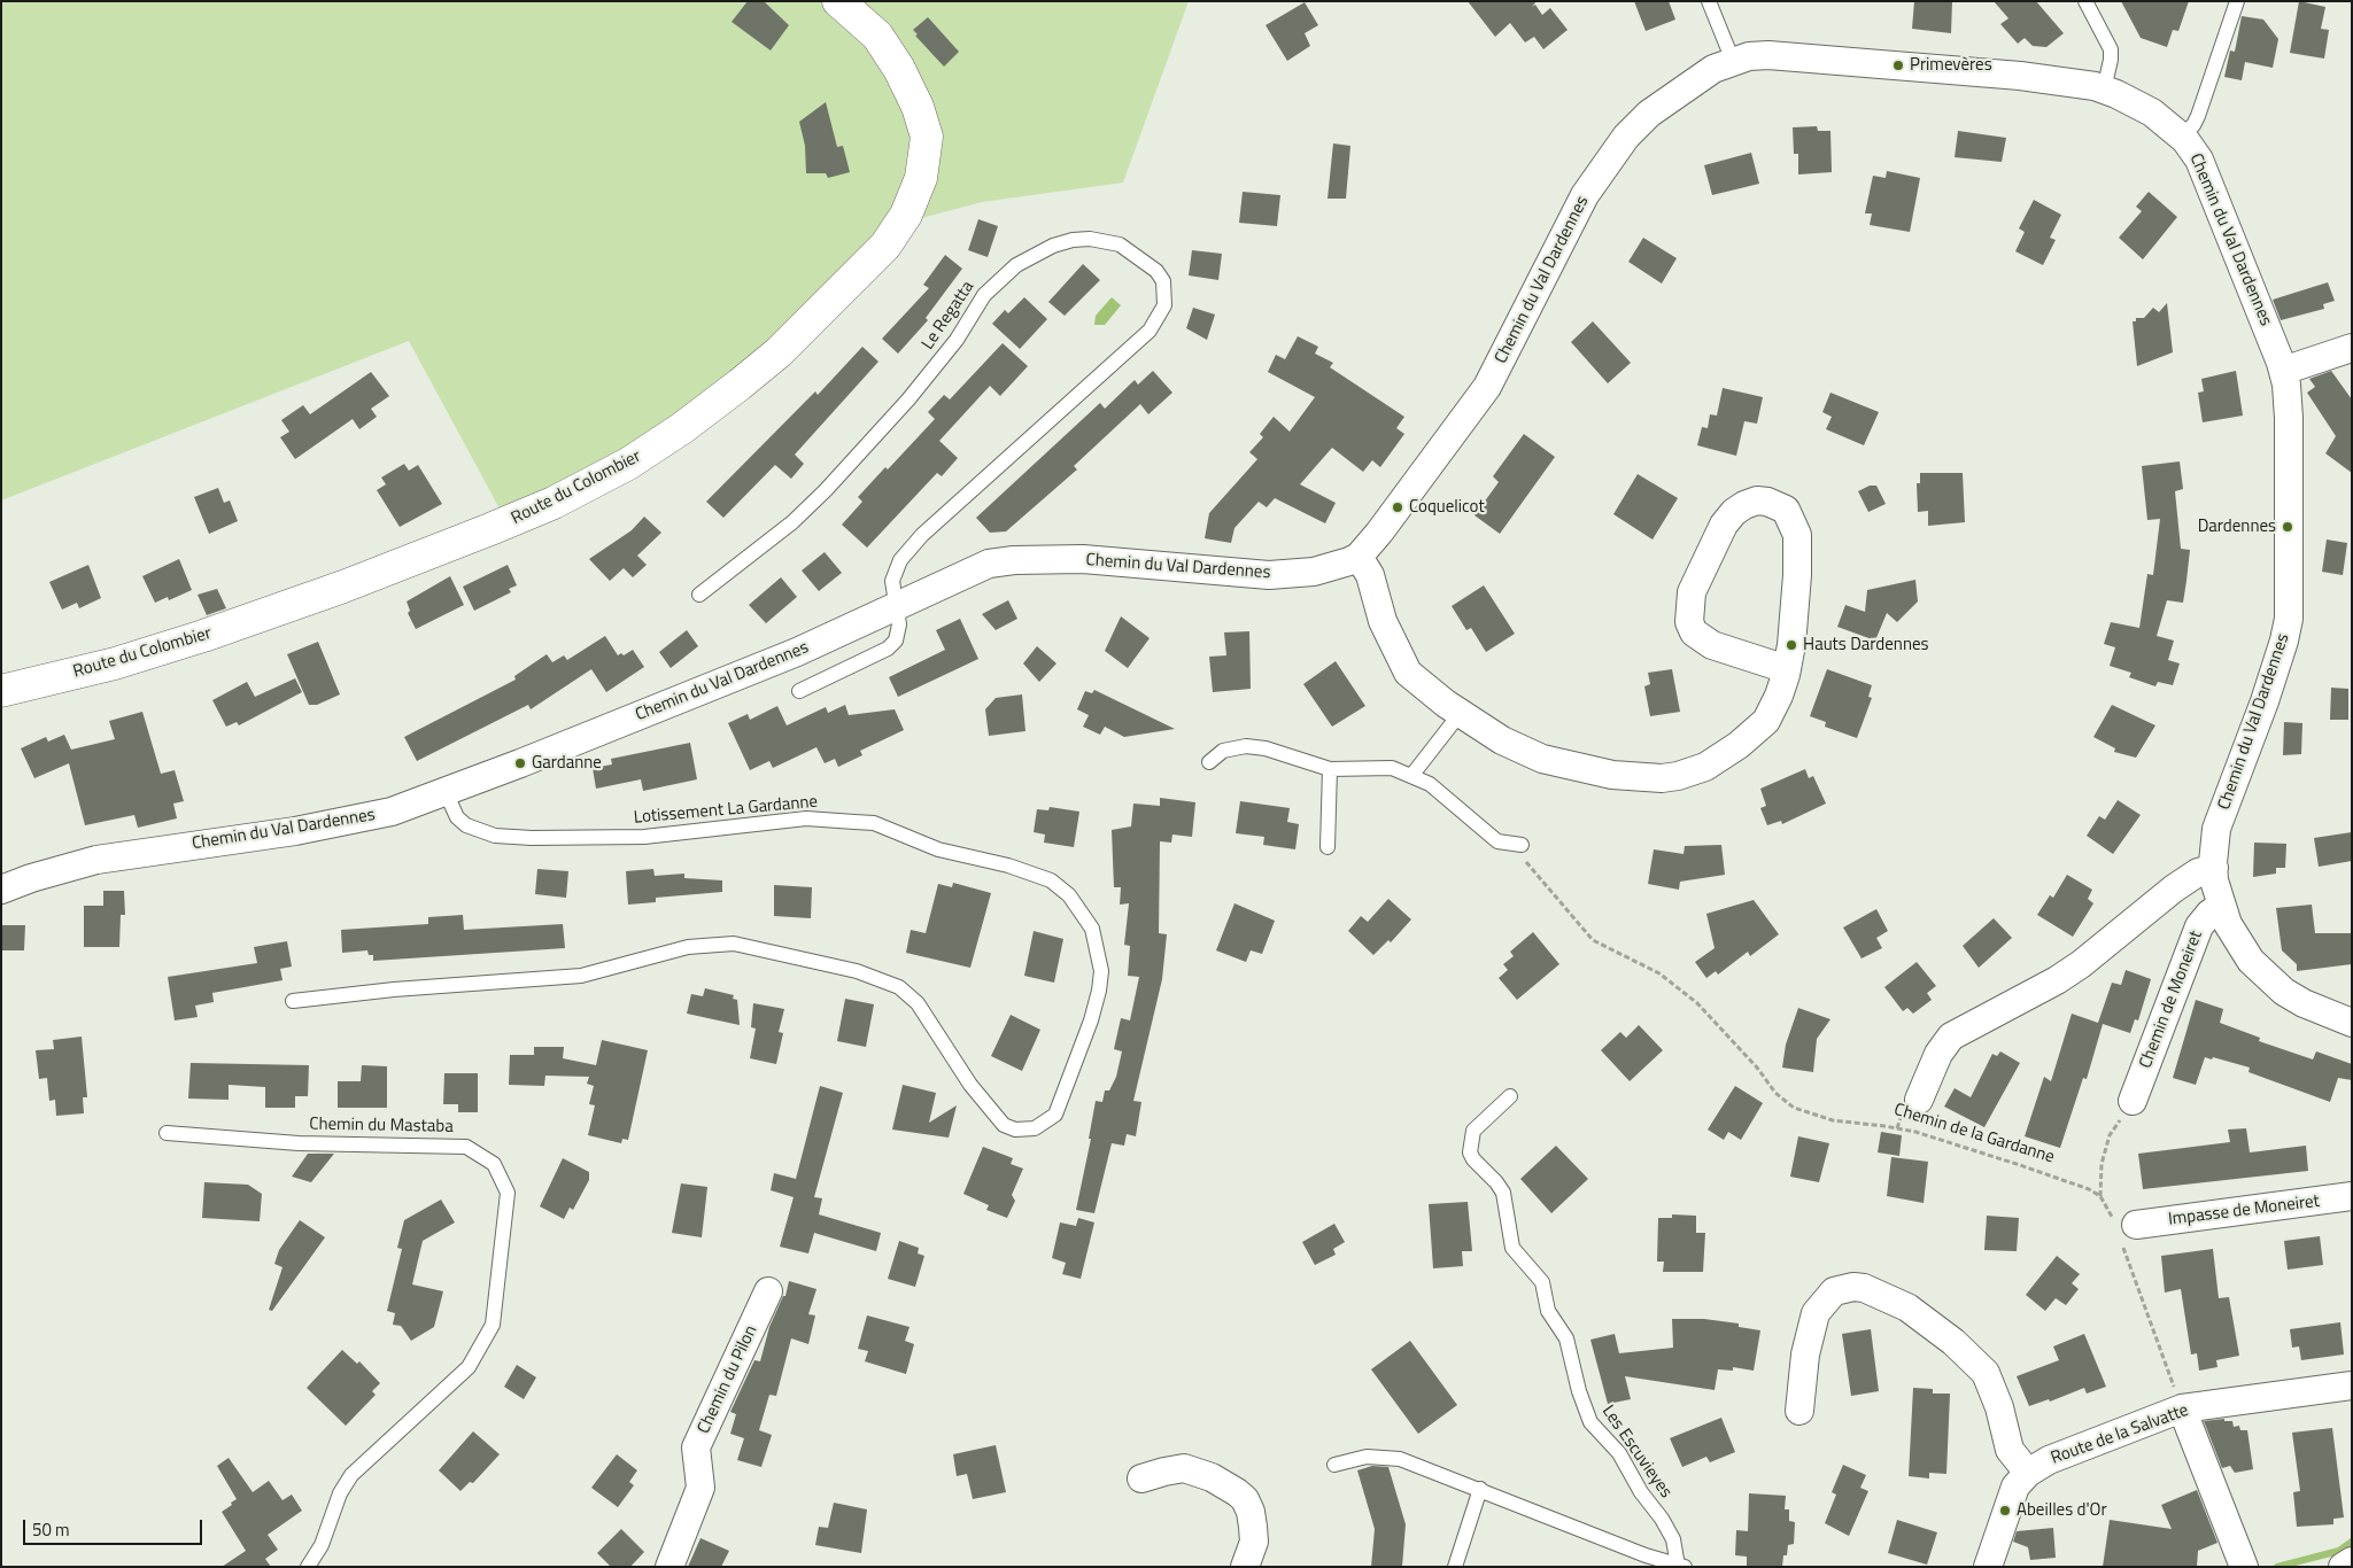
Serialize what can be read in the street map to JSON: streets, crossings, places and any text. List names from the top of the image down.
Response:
{
  "streets": {
    "street": [
      "Chemin du Val Dardennes",
      "Route du Colombier",
      "Chemin de Moneiret",
      "Impasse de Moneiret",
      "Chemin du Pilon",
      "Route de la Salvatte"
    ],
    "lane": [
      "Le Regatta",
      "Lotissement La Gardanne",
      "Chemin du Mastaba",
      "Les Escuvieyes"
    ],
    "path": ["Chemin de la Gardanne"]
  },
  "crossings": [
    ["Chemin du Val Dardennes", "Le Regatta"],
    ["Chemin du Val Dardennes", "Lotissement La Gardanne"],
    ["Chemin du Val Dardennes", "Chemin de Moneiret"]
  ],
  "places": [
    "Primevères",
    "Coquelicot",
    "Dardennes",
    "Hauts Dardennes",
    "Gardanne",
    "Abeilles d'Or"
  ],
  "scale_bar": "50 m"
}
